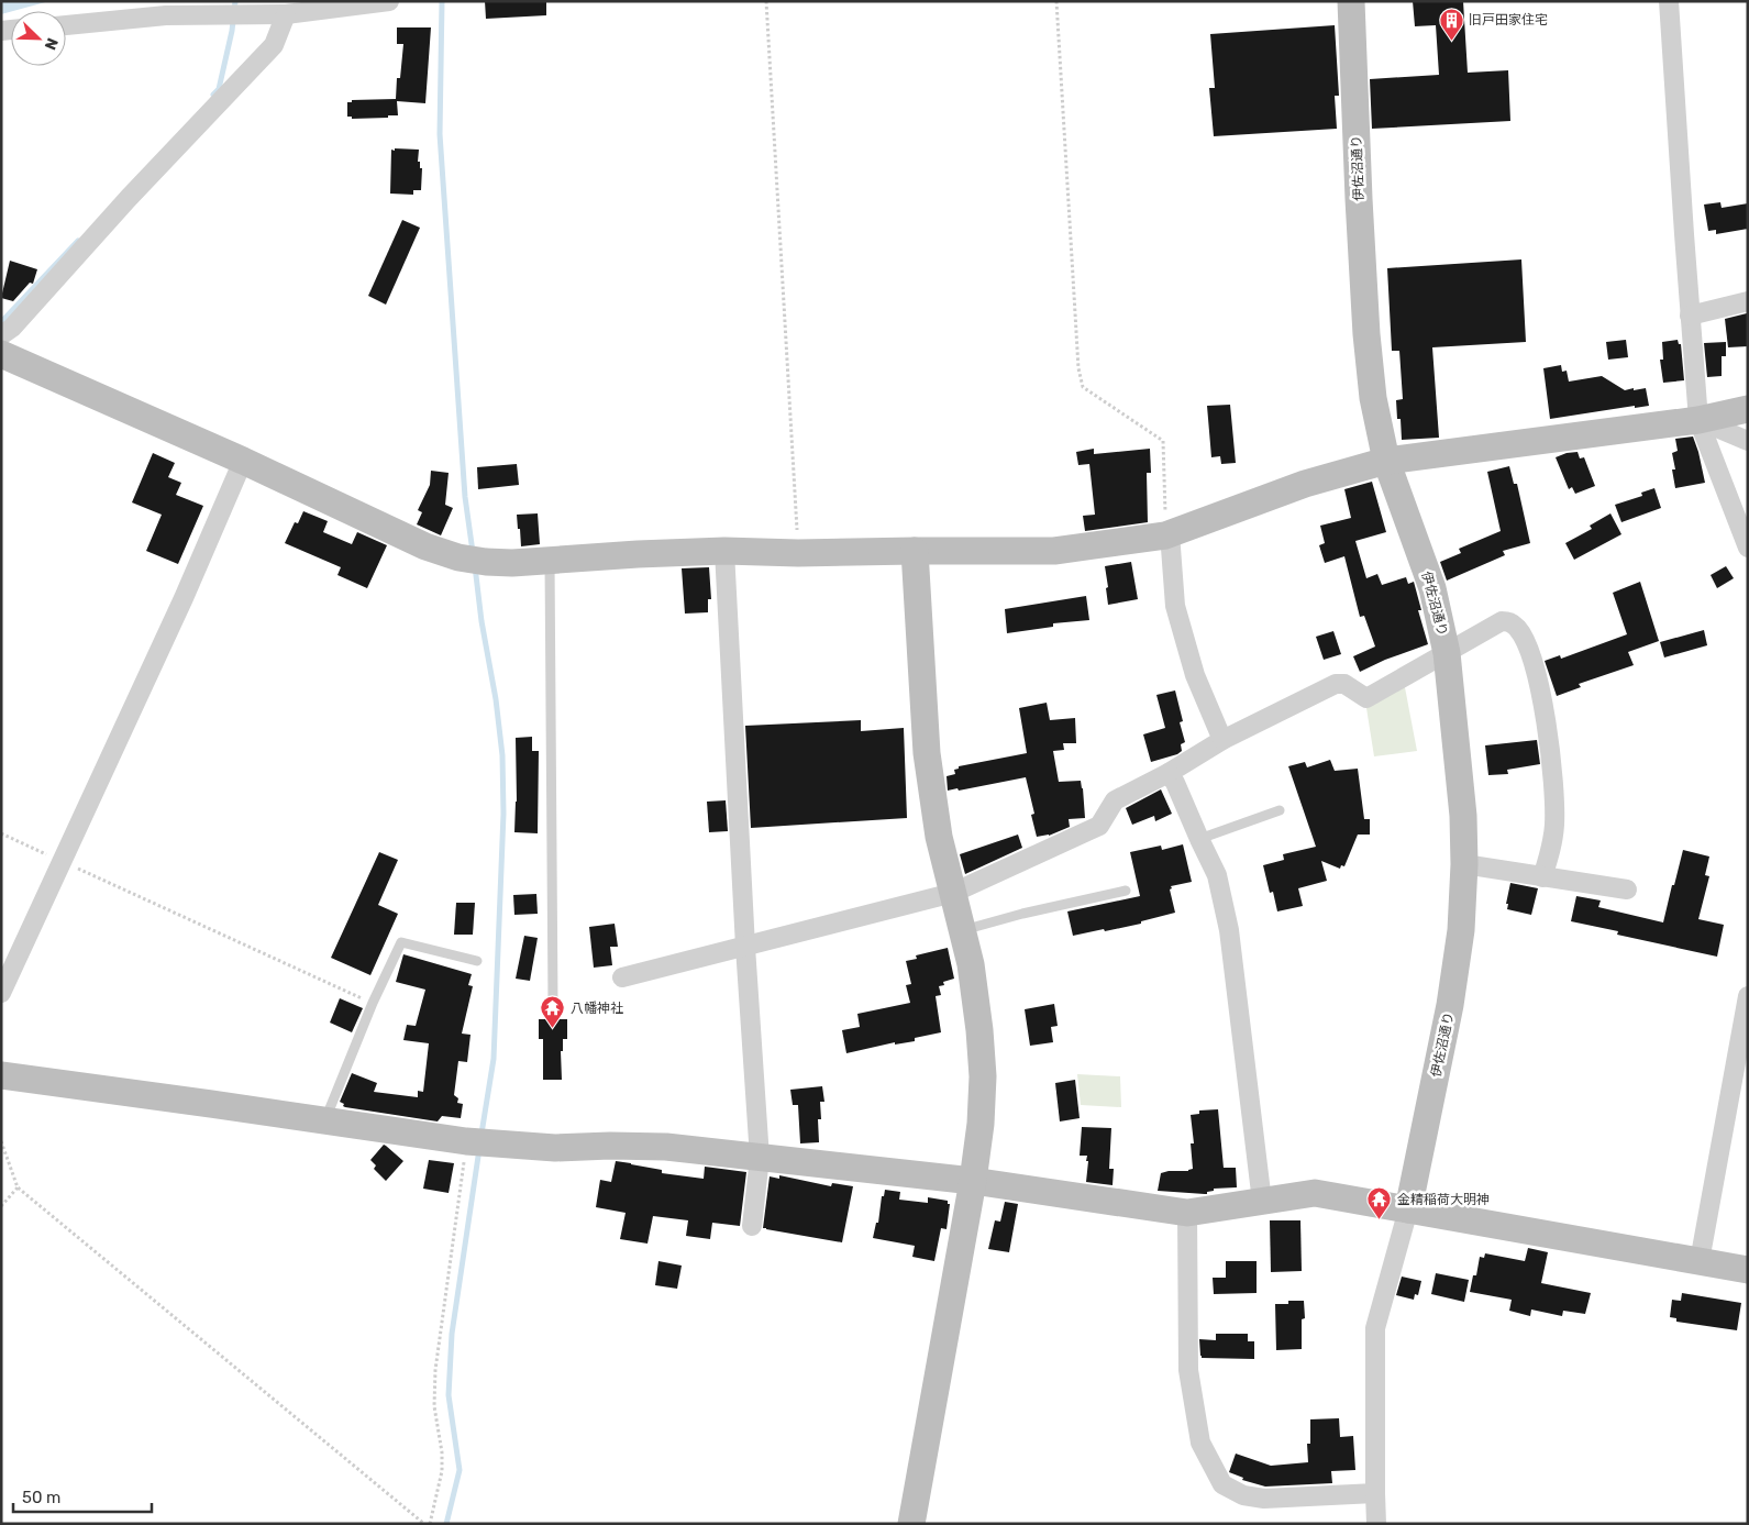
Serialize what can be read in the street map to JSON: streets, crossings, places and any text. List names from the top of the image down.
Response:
{
  "streets": {
    "street": ["伊佐沼通り"]
  },
  "places": {
    "building": ["旧戸田家住宅"],
    "temple": ["八幡神社", "金精稲荷大明神"]
  },
  "scale_bar": "50 m",
  "north": "bottom right"
}
